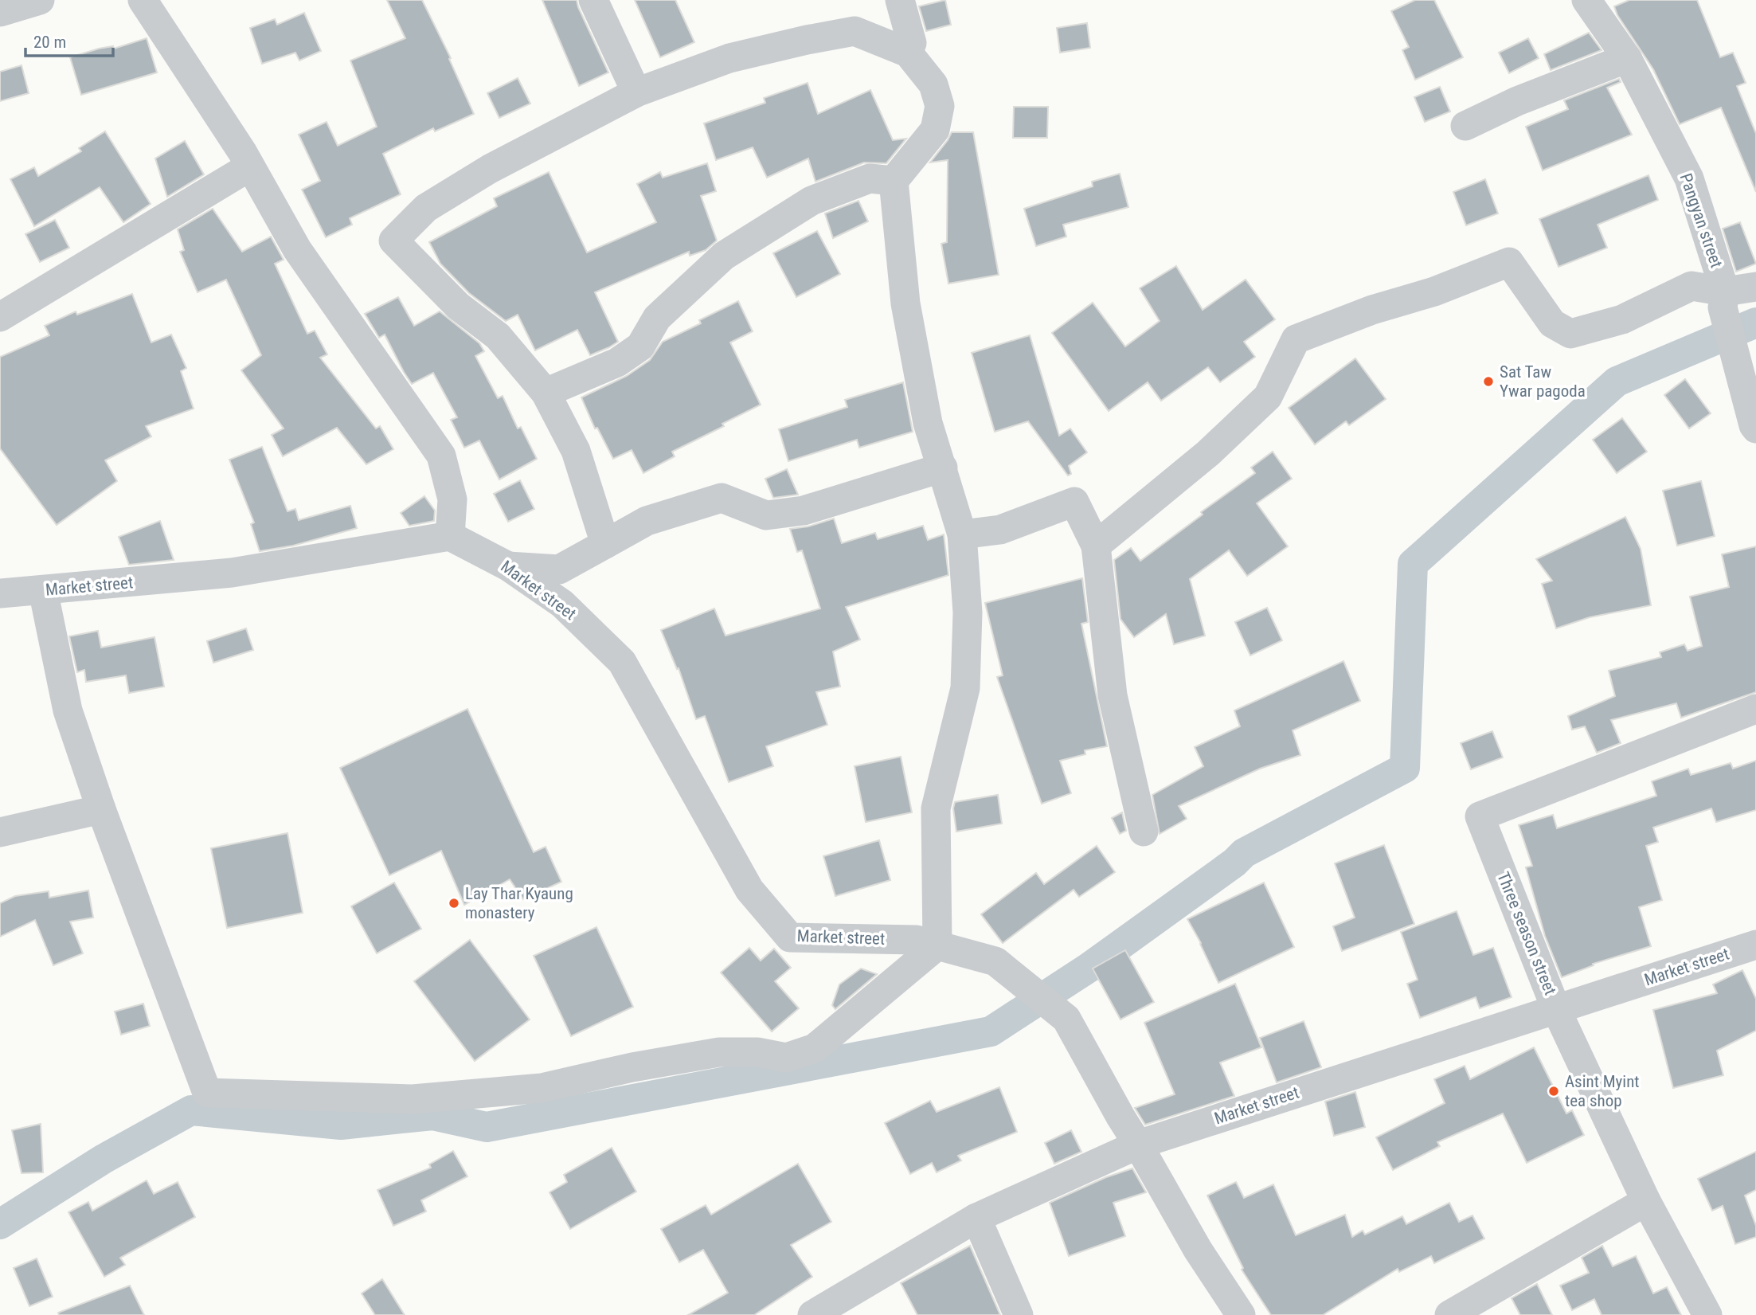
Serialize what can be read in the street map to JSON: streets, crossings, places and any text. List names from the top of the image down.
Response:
{
  "streets": {
    "street": ["Pangyan street", "Market street", "Three season street"]
  },
  "crossings": [
    ["Market street", "Three season street"]
  ],
  "places": ["Sat Taw Ywar pagoda", "Lay Thar Kyaung monastery", "Asint Myint tea shop"],
  "scale_bar": "20 m"
}
